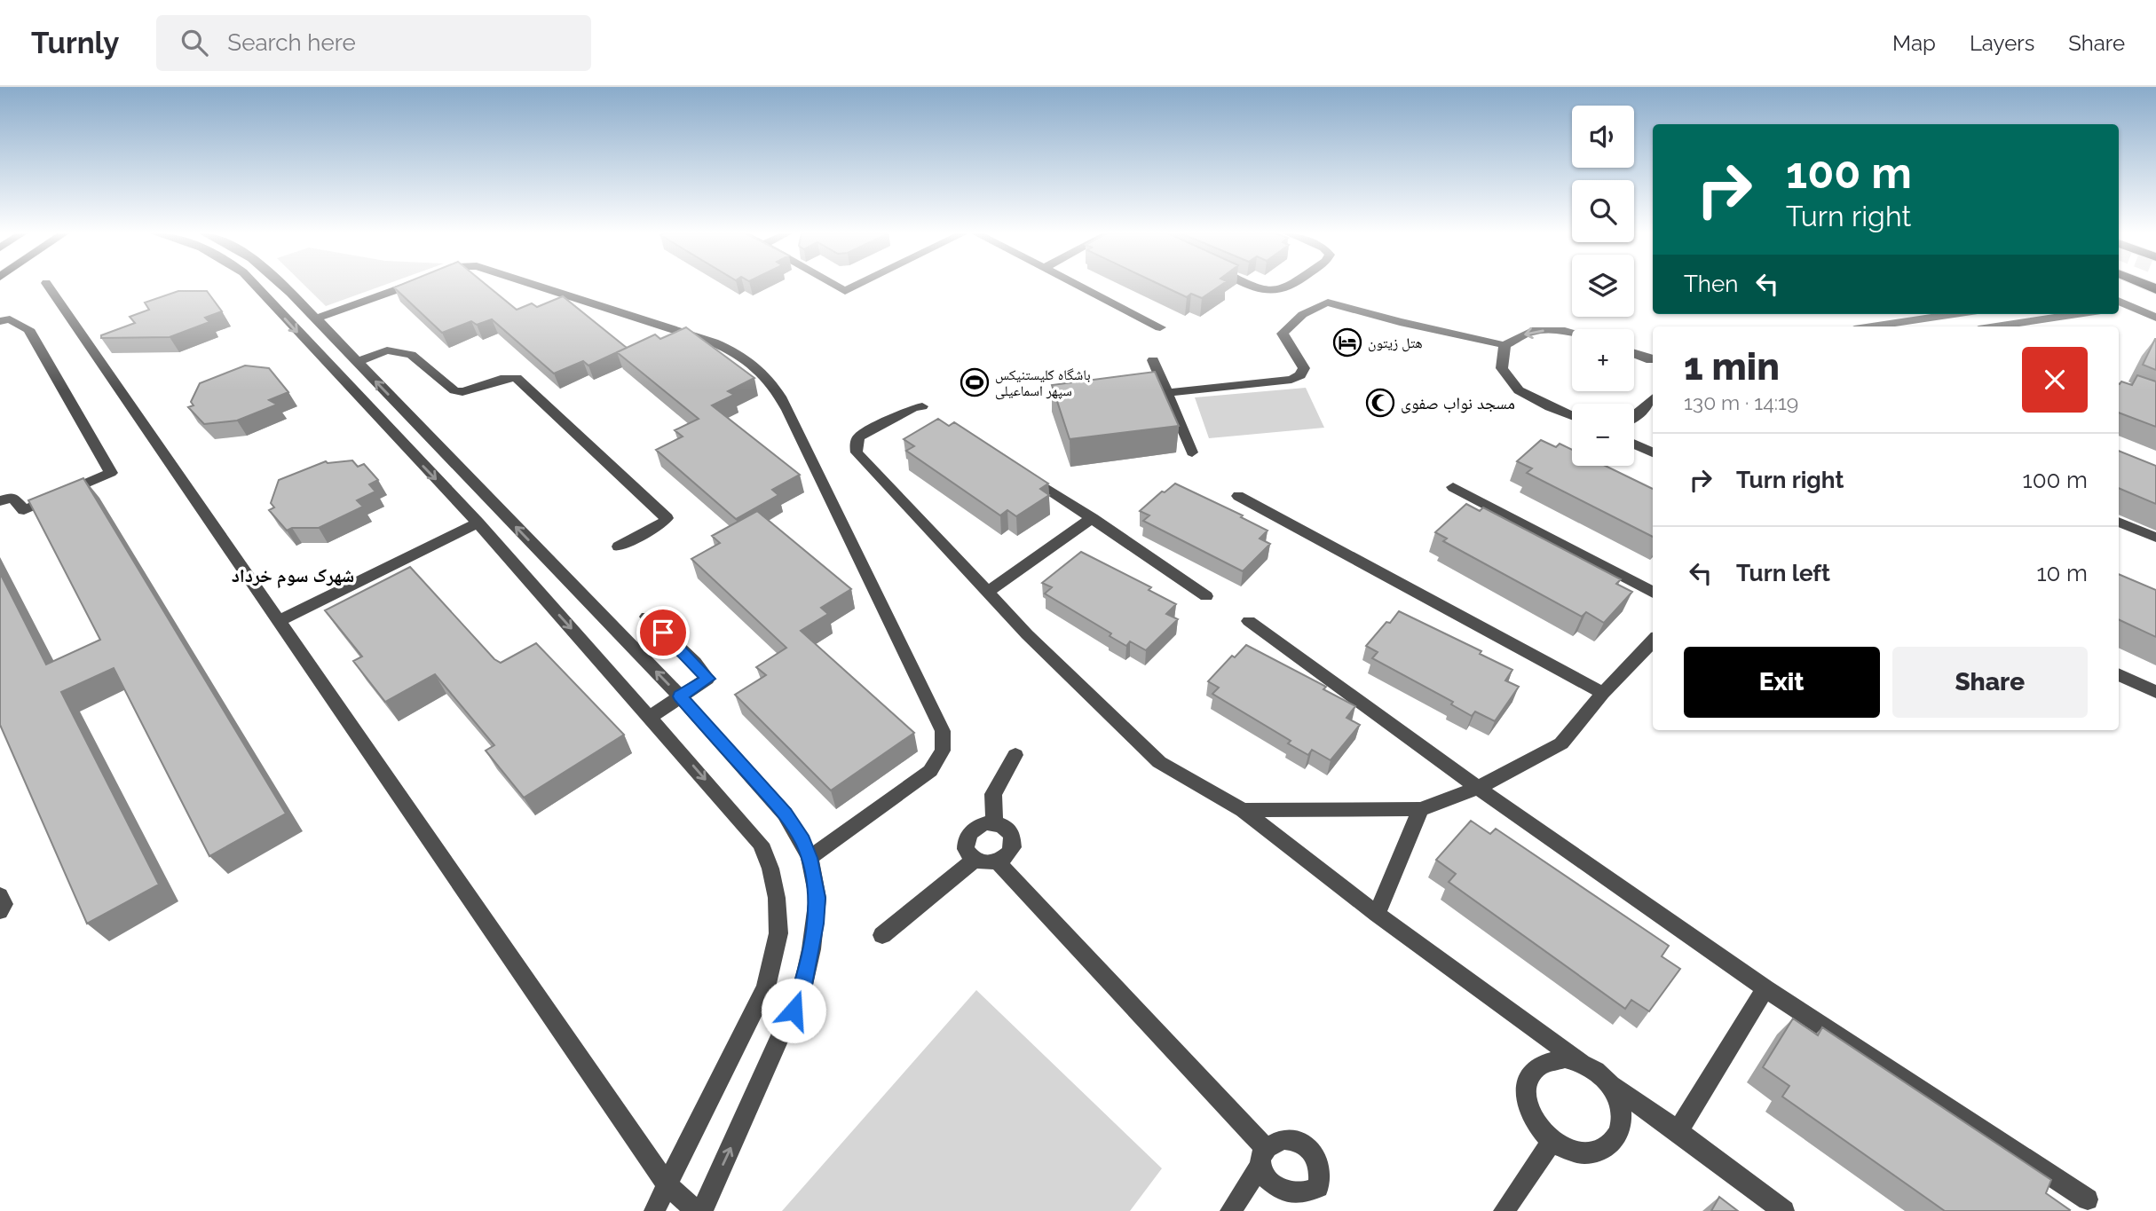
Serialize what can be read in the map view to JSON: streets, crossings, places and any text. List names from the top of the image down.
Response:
{
  "districts": ["شهرک سوم خرداد"],
  "places": {
    "hotel": ["هتل زیتون"],
    "sports": ["باشگاه کلیستنیکس سپهر اسماعیلی"],
    "mosque": ["مسجد نواب صفوی"]
  },
  "page": {
    "header": "Turnly",
    "search": "Search here",
    "nav": ["Map", "Layers", "Share"],
    "map_buttons": ["+", "−"],
    "turn": ["100 m", "Turn right"],
    "then": "Then",
    "heading": ["1 min", "130 m · 14:19"],
    "list": [
      {
        "name": "Turn right",
        "value": "100 m"
      },
      {
        "name": "Turn left",
        "value": "10 m"
      }
    ],
    "buttons": ["Exit", "Share"]
  }
}
